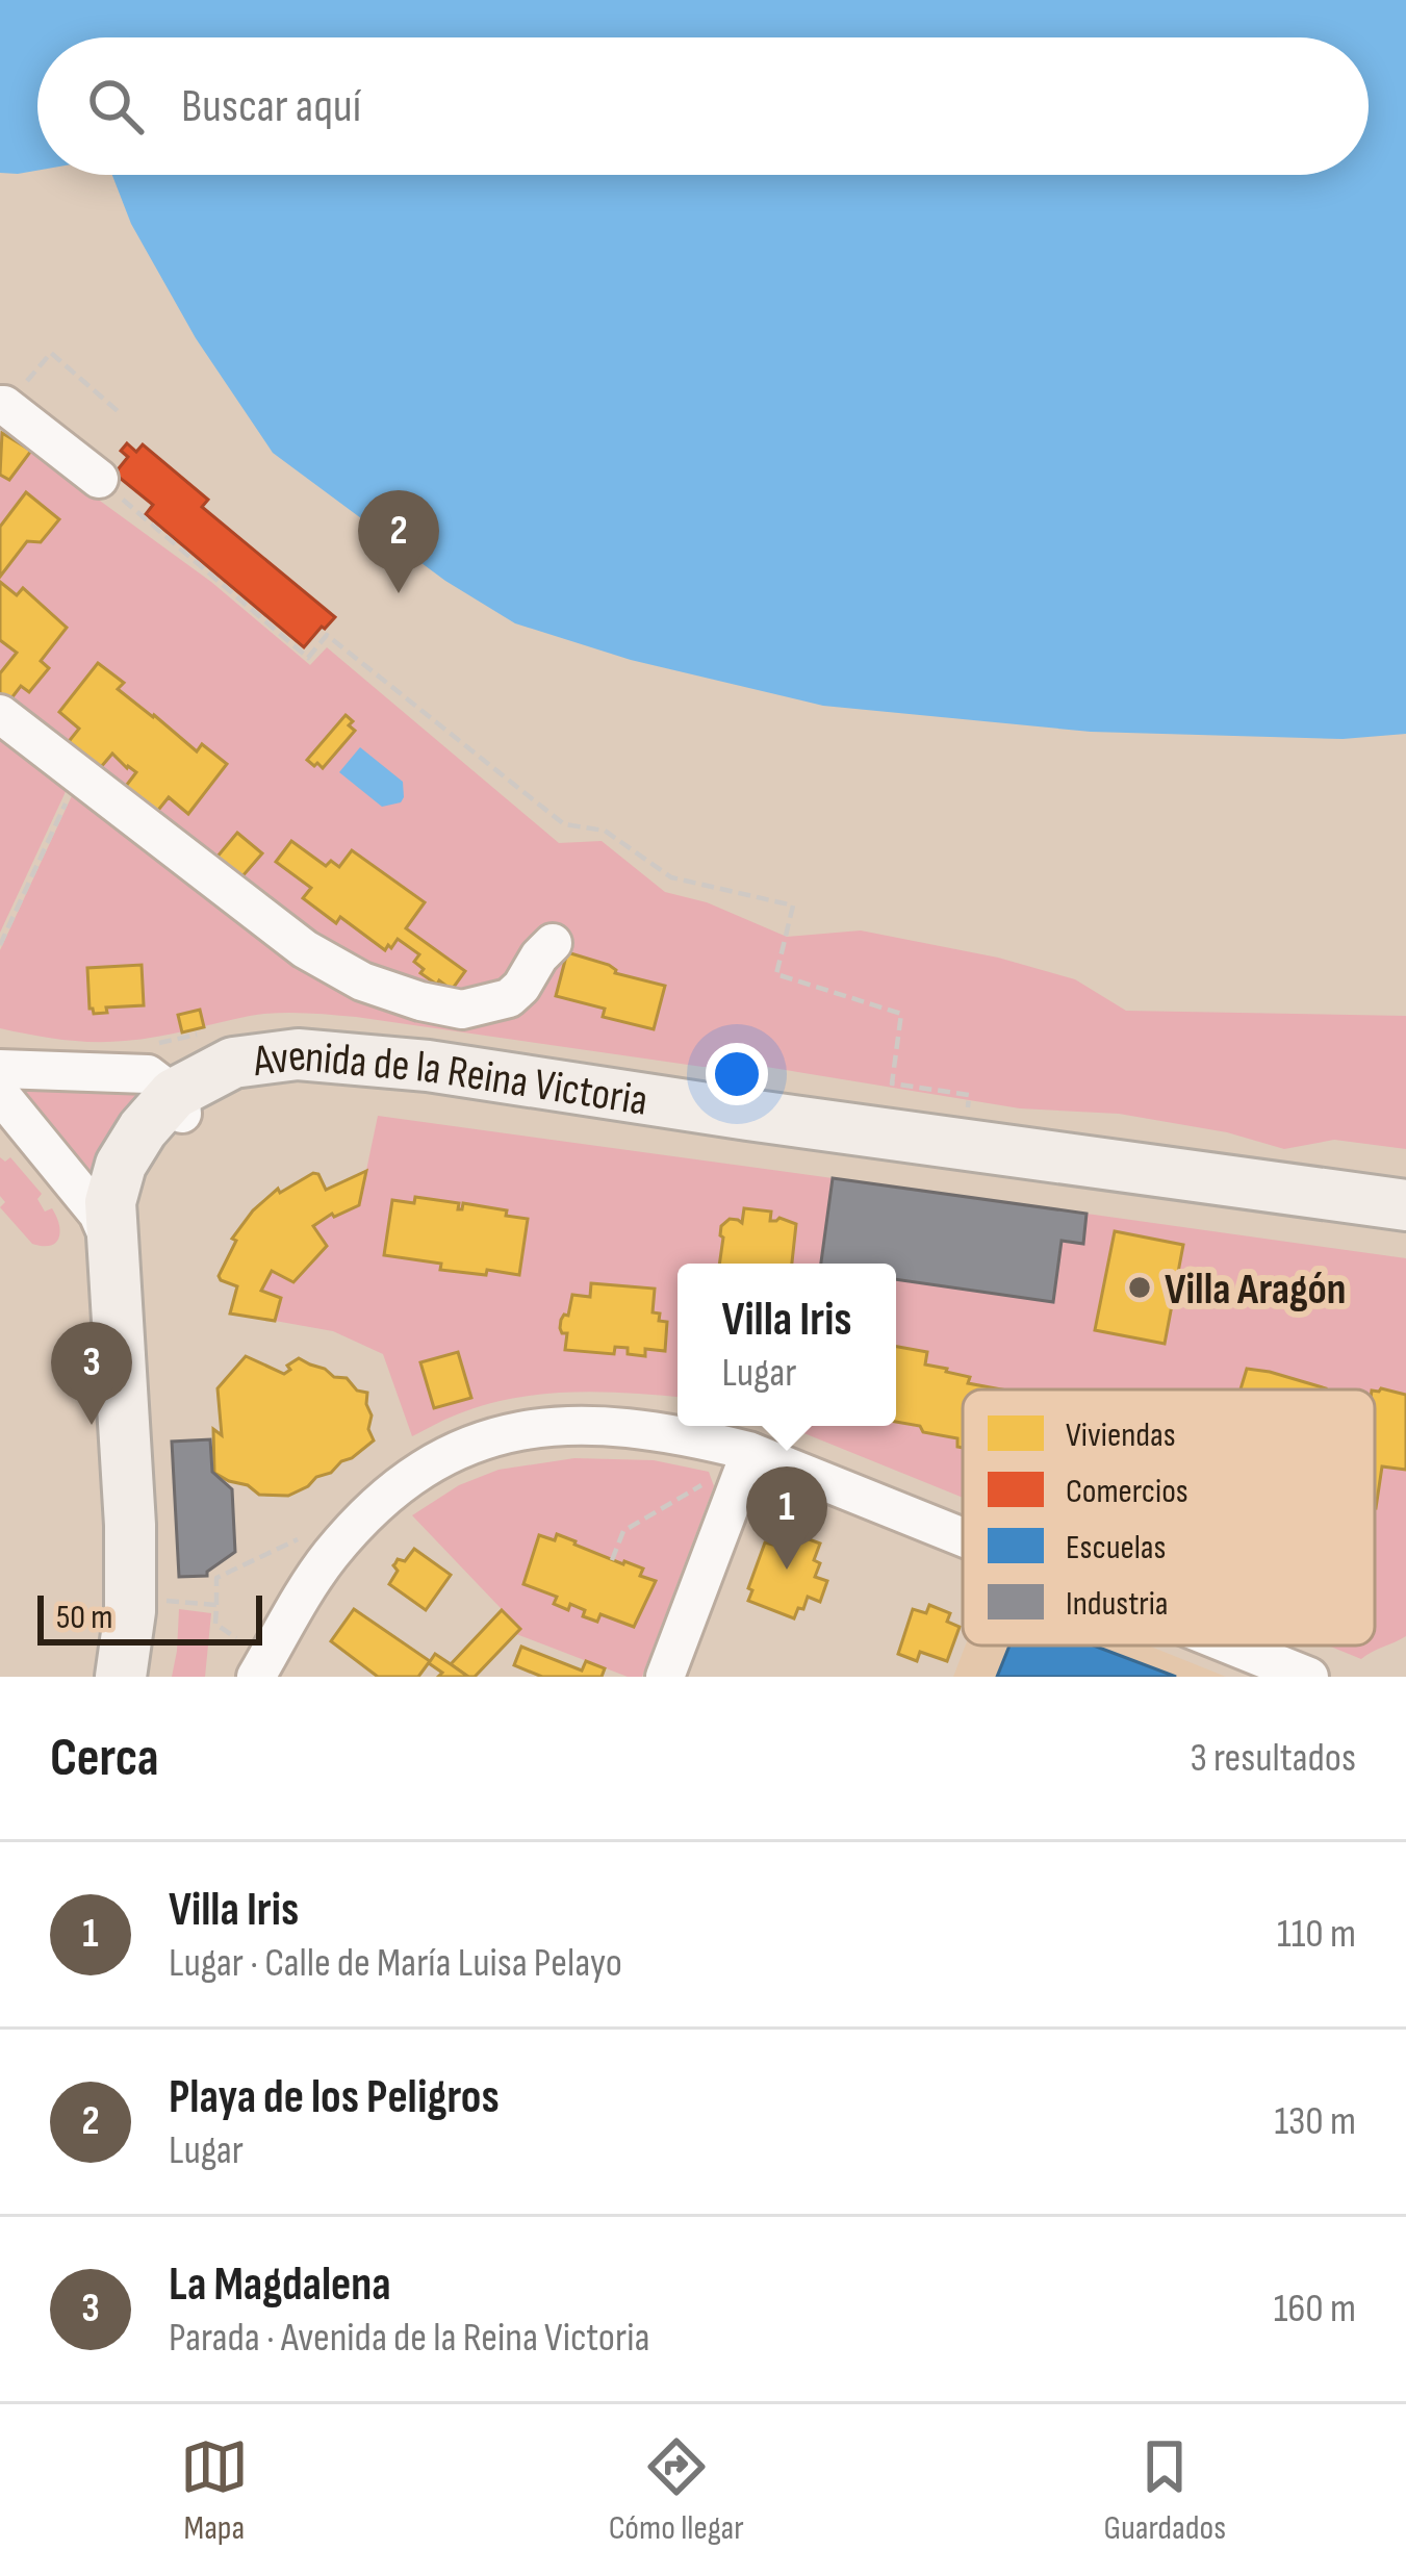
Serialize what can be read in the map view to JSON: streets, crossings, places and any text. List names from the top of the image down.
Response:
{
  "streets": {
    "main road": ["Avenida de la Reina Victoria"]
  },
  "places": ["Villa Aragón"],
  "legend": [
    "Viviendas",
    "Comercios",
    "Escuelas",
    "Industria"
  ],
  "scale_bar": "50 m",
  "page": {
    "search": "Buscar aquí",
    "pins": ["2", "3", "1"],
    "popup": ["Villa Iris", "Lugar"],
    "scale": "50 m",
    "heading": ["Cerca", "3 resultados"],
    "list": [
      {
        "mark": "1",
        "name": "Villa Iris",
        "note": "Lugar · Calle de María Luisa Pelayo",
        "value": "110 m"
      },
      {
        "mark": "2",
        "name": "Playa de los Peligros",
        "note": "Lugar",
        "value": "130 m"
      },
      {
        "mark": "3",
        "name": "La Magdalena",
        "note": "Parada · Avenida de la Reina Victoria",
        "value": "160 m"
      }
    ],
    "nav": ["Mapa", "Cómo llegar", "Guardados"]
  }
}
